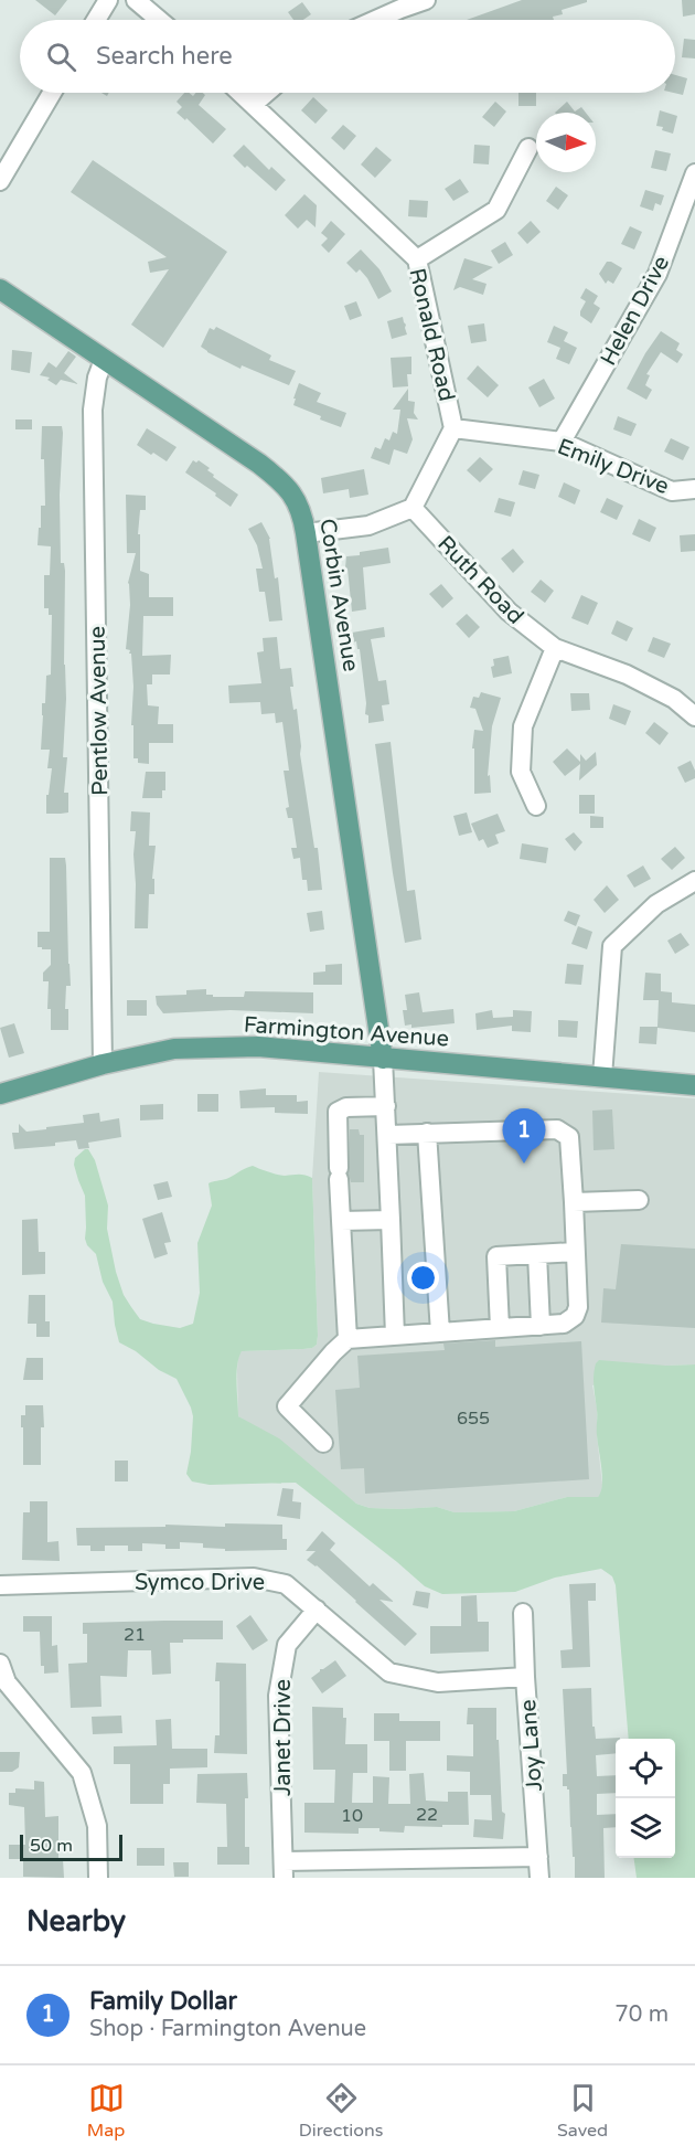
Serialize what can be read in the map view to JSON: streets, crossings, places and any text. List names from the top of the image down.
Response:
{
  "streets": {
    "main road": ["Corbin Avenue", "Farmington Avenue"],
    "street": [
      "Helen Drive",
      "Ronald Road",
      "Emily Drive",
      "Ruth Road",
      "Pentlow Avenue",
      "Symco Drive",
      "Janet Drive",
      "Joy Lane"
    ]
  },
  "crossings": [
    ["Helen Drive", "Emily Drive"],
    ["Ronald Road", "Emily Drive"],
    ["Ronald Road", "Ruth Road"],
    ["Corbin Avenue", "Pentlow Avenue"],
    ["Corbin Avenue", "Farmington Avenue"],
    ["Pentlow Avenue", "Farmington Avenue"],
    ["Symco Drive", "Janet Drive"],
    ["Symco Drive", "Joy Lane"]
  ],
  "house_numbers": [
    "655",
    "21",
    "22",
    "10"
  ],
  "scale_bar": "50 m",
  "north": "right",
  "page": {
    "search": "Search here",
    "pins": "1",
    "scale": "50 m",
    "heading": "Nearby",
    "list": [
      {
        "mark": "1",
        "name": "Family Dollar",
        "note": "Shop · Farmington Avenue",
        "value": "70 m"
      }
    ],
    "nav": ["Map", "Directions", "Saved"]
  }
}
